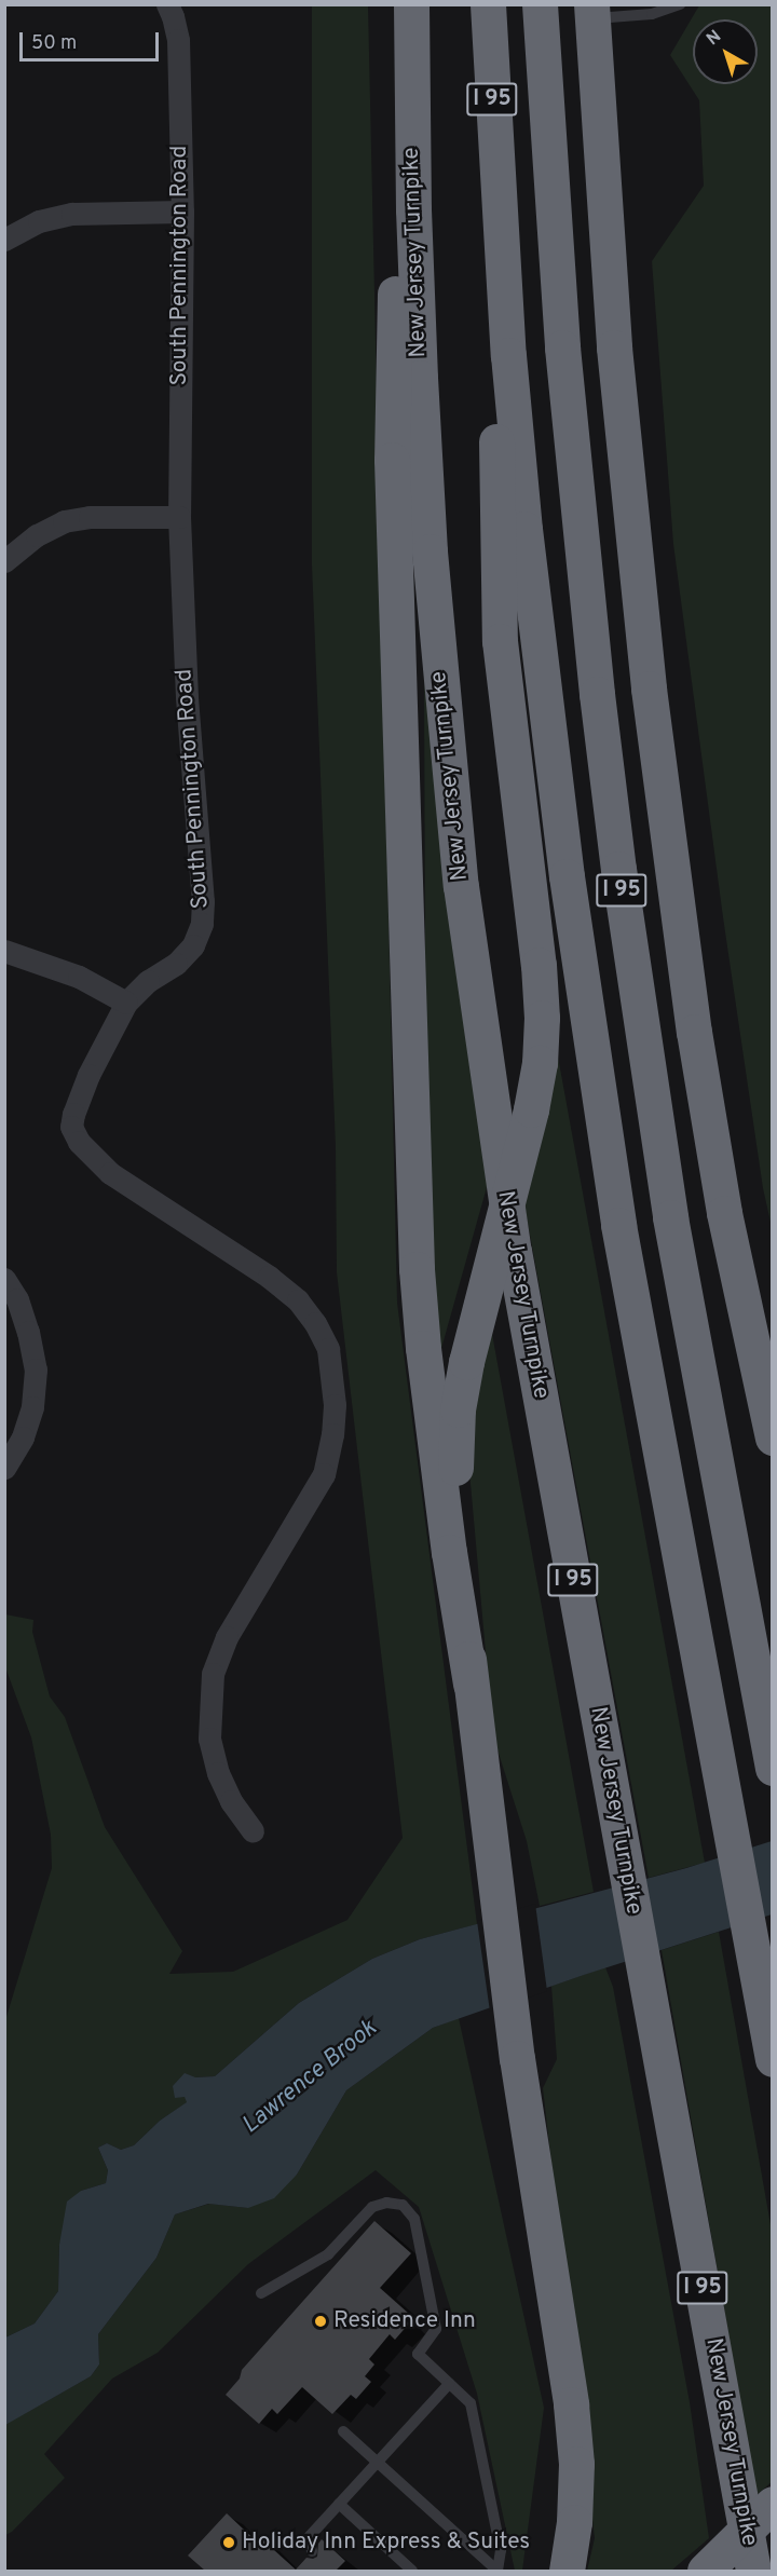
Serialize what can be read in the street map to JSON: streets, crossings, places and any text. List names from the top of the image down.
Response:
{
  "streets": {
    "highway": ["I 95", "New Jersey Turnpike"],
    "street": ["South Pennington Road"]
  },
  "water": ["Lawrence Brook"],
  "places": ["Residence Inn", "Holiday Inn Express & Suites"],
  "scale_bar": "50 m",
  "north": "top left"
}
